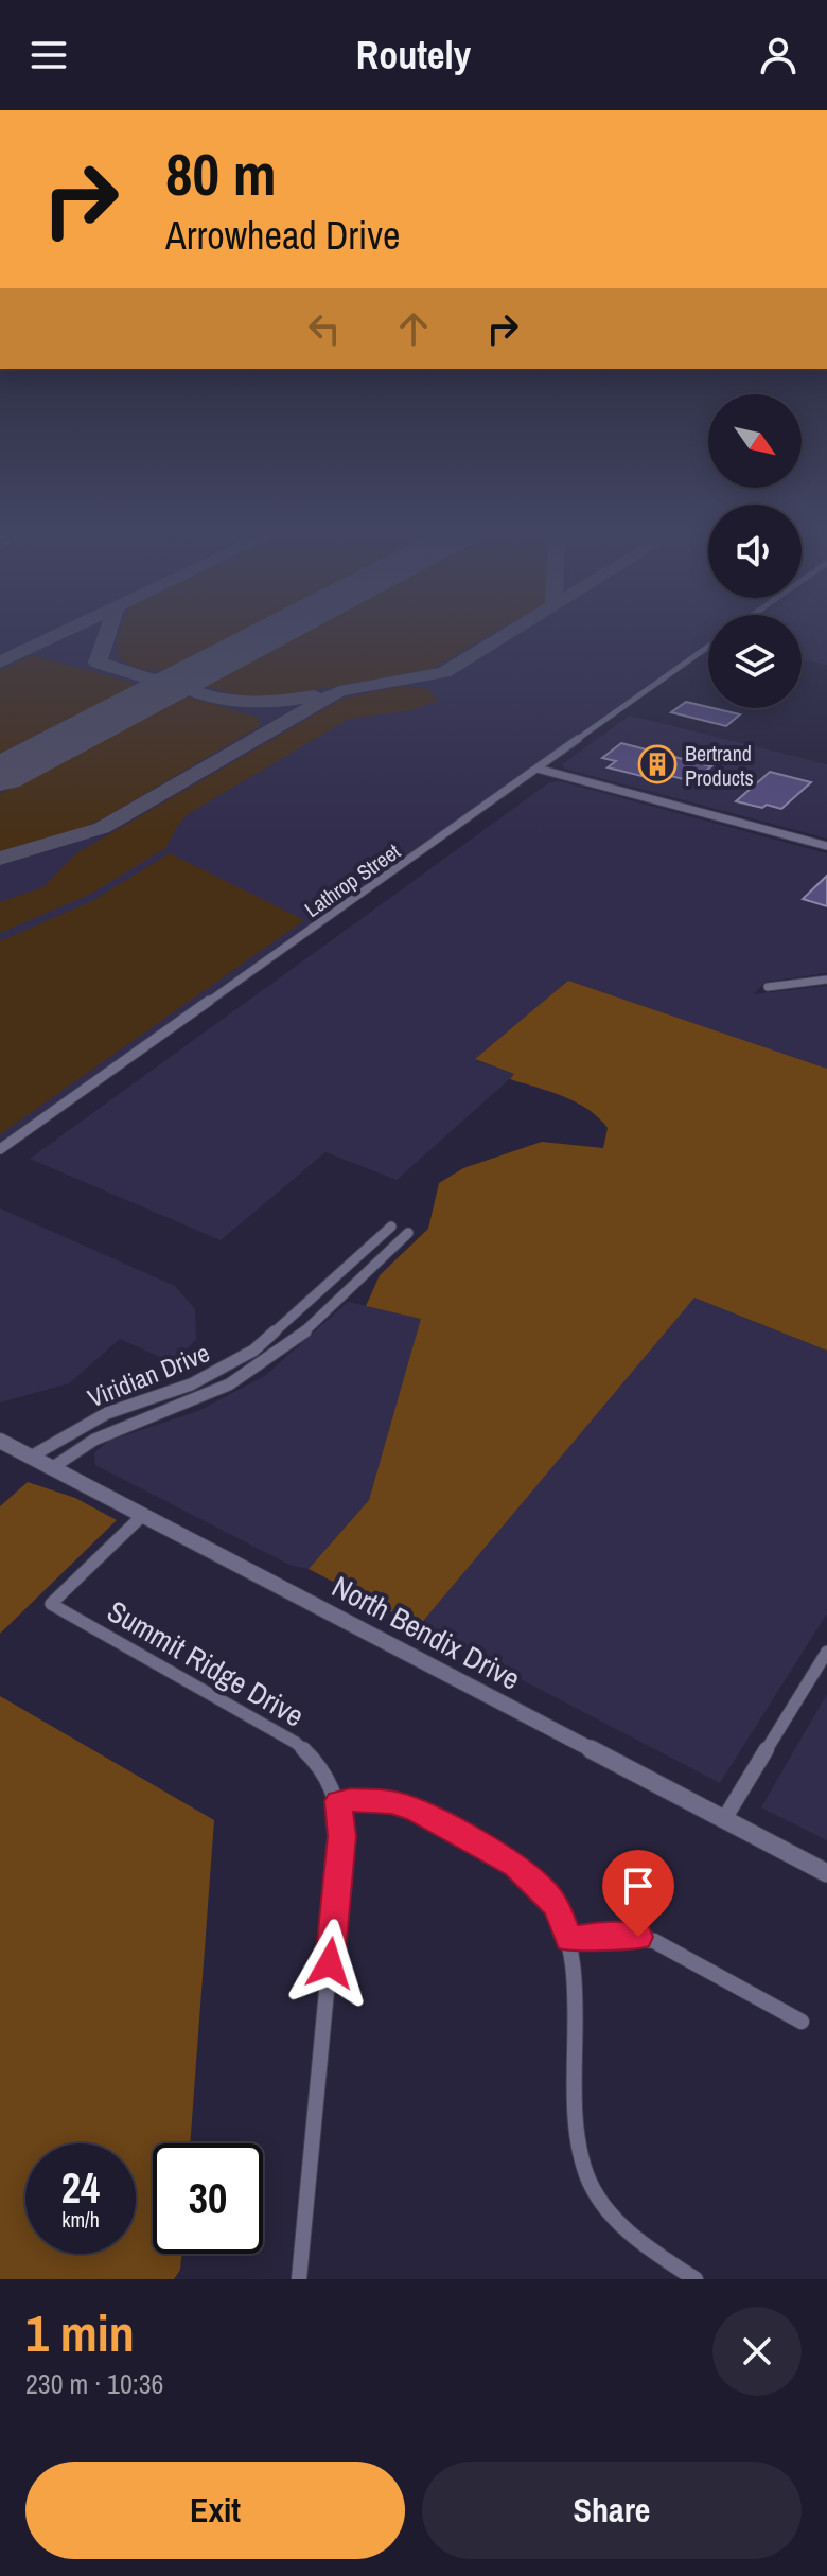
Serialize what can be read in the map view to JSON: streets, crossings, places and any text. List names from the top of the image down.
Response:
{
  "streets": {
    "street": [
      "Lathrop Street",
      "Viridian Drive",
      "North Bendix Drive",
      "Summit Ridge Drive"
    ]
  },
  "crossings": [
    ["Viridian Drive", "North Bendix Drive"],
    ["North Bendix Drive", "Summit Ridge Drive"]
  ],
  "places": {
    "building": ["Bertrand Products"]
  },
  "north": "bottom right",
  "page": {
    "header": "Routely",
    "turn": ["80 m", "Arrowhead Drive"],
    "speed": "24 km/h",
    "limit": "30",
    "heading": ["1 min", "230 m · 10:36"],
    "buttons": ["Exit", "Share"]
  }
}
